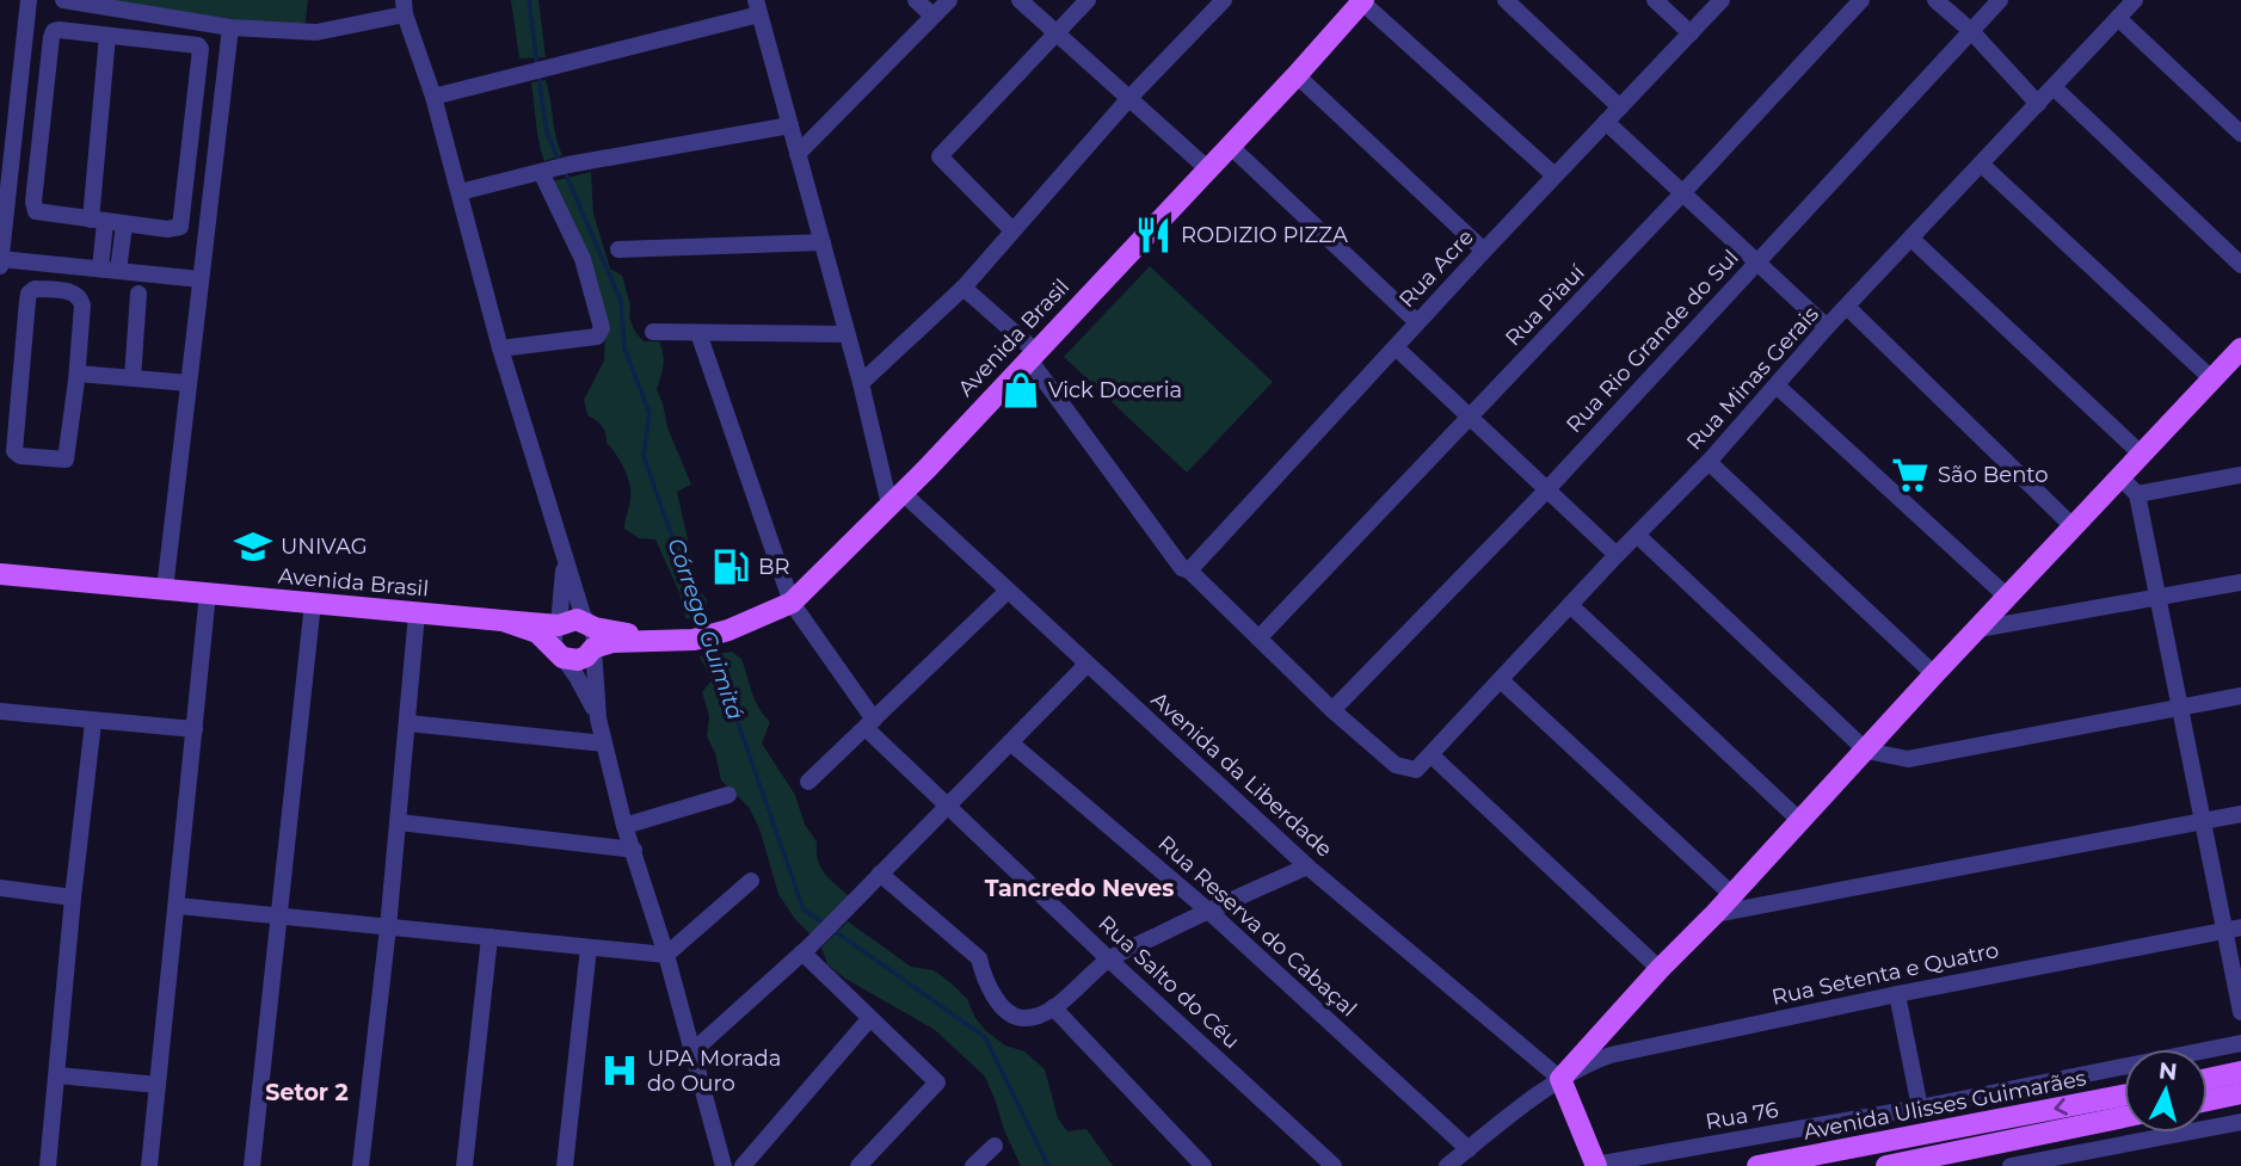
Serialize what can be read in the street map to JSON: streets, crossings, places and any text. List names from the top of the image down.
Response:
{
  "streets": {
    "main road": ["Avenida Brasil", "Avenida Ulisses Guimarães"],
    "street": [
      "Rua Acre",
      "Rua Piauí",
      "Rua Rio Grande do Sul",
      "Rua Minas Gerais",
      "Avenida da Liberdade",
      "Rua Reserva do Cabaçal",
      "Rua Setenta e Quatro",
      "Rua Salto do Céu",
      "Rua 76"
    ]
  },
  "crossings": [
    ["Avenida Brasil", "Avenida da Liberdade"],
    ["Avenida Brasil", "Rua Salto do Céu"],
    ["Avenida da Liberdade", "Rua Setenta e Quatro"],
    ["Rua Reserva do Cabaçal", "Rua Setenta e Quatro"]
  ],
  "districts": ["Tancredo Neves", "Setor 2"],
  "water": ["Córrego Guimitá"],
  "places": {
    "restaurant": ["RODIZIO PIZZA"],
    "shop": ["Vick Doceria"],
    "supermarket": ["São Bento"],
    "school or university": ["UNIVAG"],
    "fuel station": ["BR"],
    "hospital": ["UPA Morada do Ouro"]
  },
  "north": "top"
}
